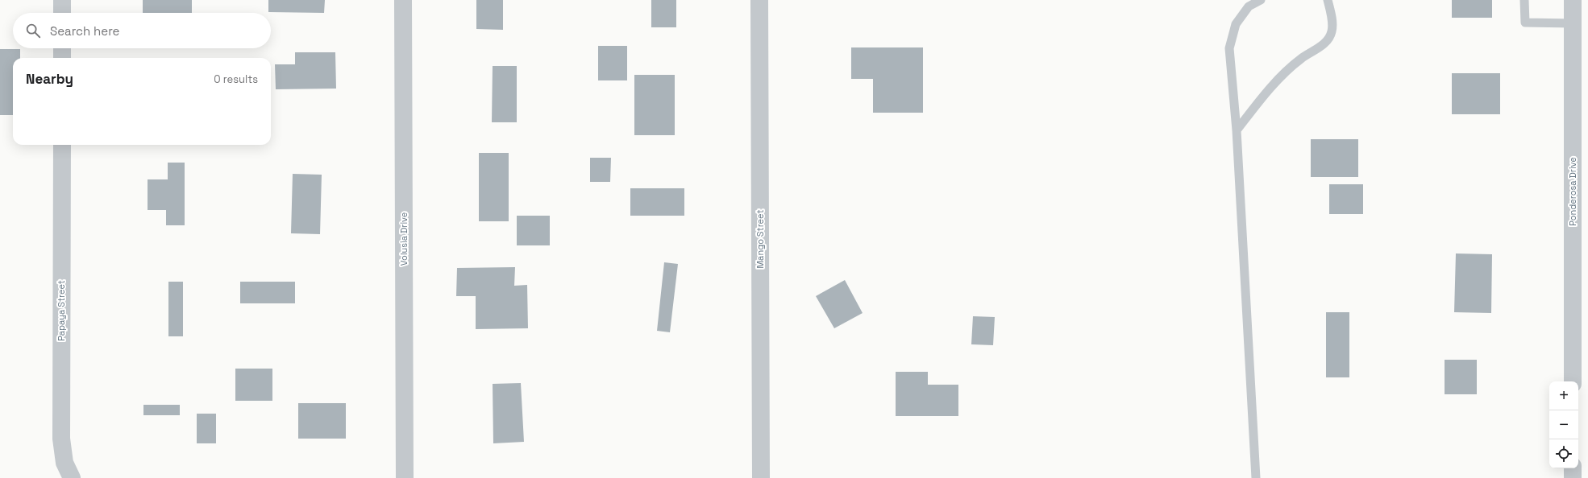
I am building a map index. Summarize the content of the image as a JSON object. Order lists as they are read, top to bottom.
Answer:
{
  "streets": {
    "street": [
      "Ponderosa Drive",
      "Volusia Drive",
      "Mango Street",
      "Papaya Street"
    ]
  },
  "page": {
    "search": "Search here",
    "heading": ["Nearby", "0 results"],
    "map_buttons": ["+", "−"]
  }
}
